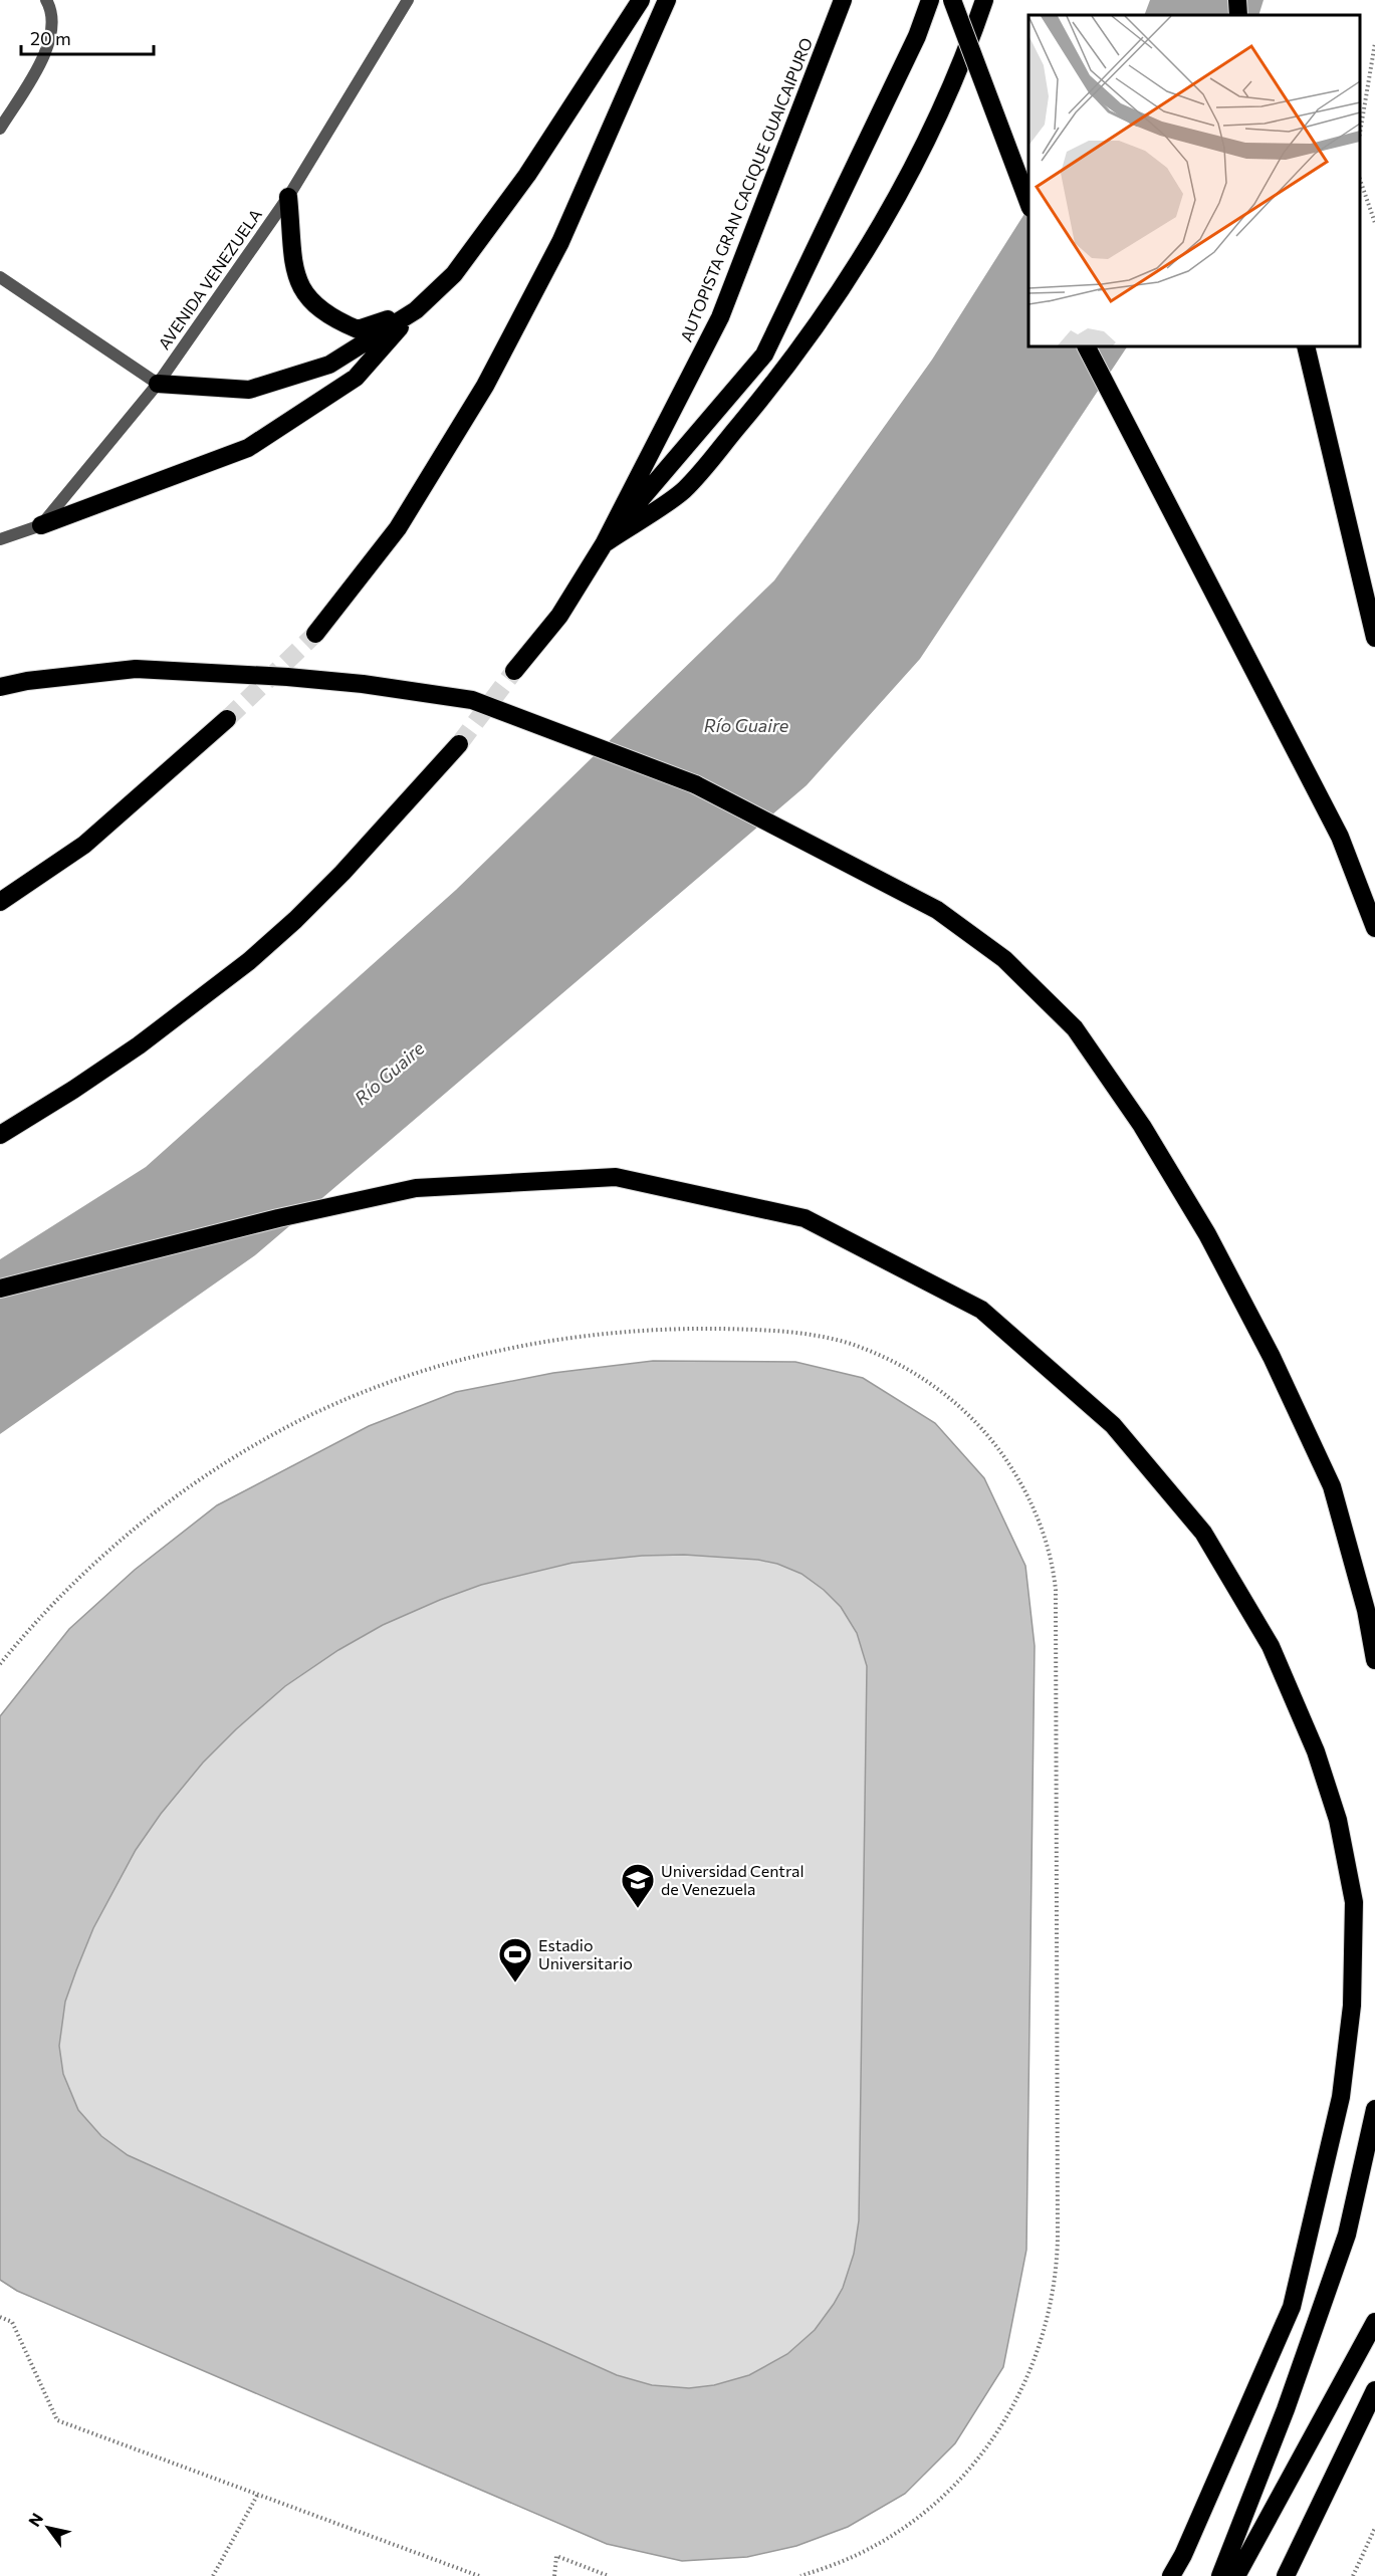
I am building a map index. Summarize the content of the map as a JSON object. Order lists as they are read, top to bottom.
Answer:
{
  "streets": {
    "highway": ["AUTOPISTA GRAN CACIQUE GUAICAIPURO"],
    "street": ["AVENIDA VENEZUELA"]
  },
  "water": ["Río Guaire"],
  "places": {
    "school or university": ["Universidad Central de Venezuela"],
    "sports": ["Estadio Universitario"]
  },
  "scale_bar": "20 m",
  "north": "top left"
}
